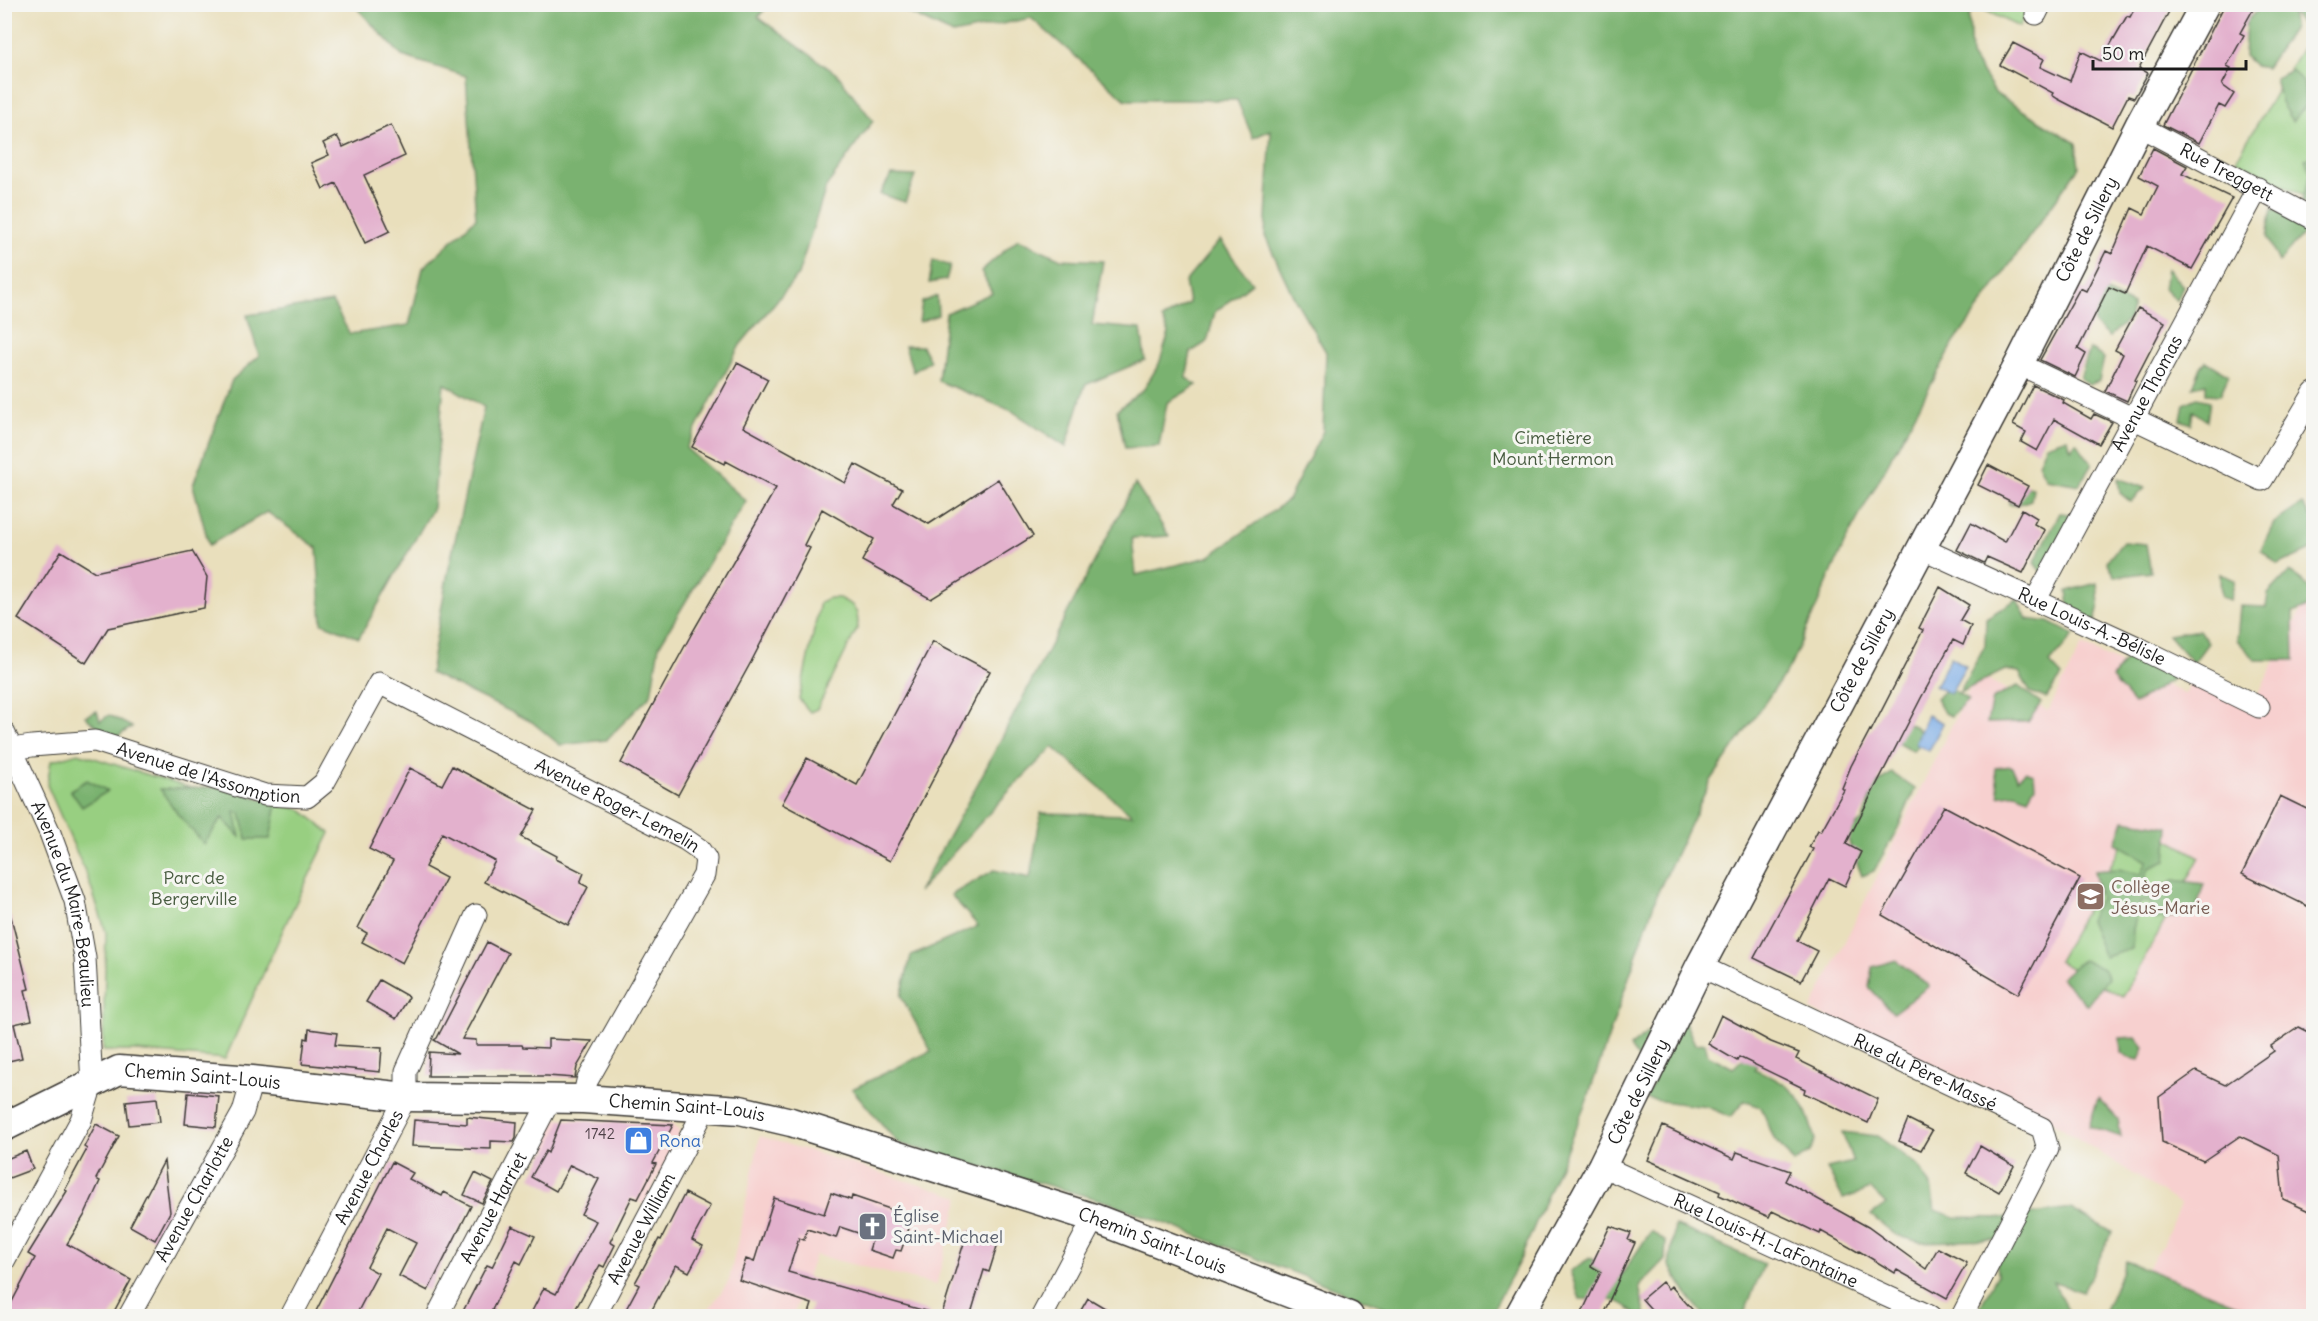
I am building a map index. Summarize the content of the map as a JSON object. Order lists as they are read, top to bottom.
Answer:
{
  "streets": {
    "street": [
      "Rue Treggett",
      "Côte de Sillery",
      "Avenue Thomas",
      "Rue Louis-A.-Bélisle",
      "Avenue de l'Assomption",
      "Avenue Roger-Lemelin",
      "Avenue du Maire-Beaulieu",
      "Rue du Père-Massé",
      "Chemin Saint-Louis",
      "Avenue Charles",
      "Avenue Charlotte",
      "Avenue Harriet",
      "Avenue William",
      "Rue Louis-H.-LaFontaine"
    ]
  },
  "crossings": [
    ["Rue Treggett", "Côte de Sillery"],
    ["Rue Treggett", "Avenue Thomas"],
    ["Côte de Sillery", "Rue Louis-A.-Bélisle"],
    ["Côte de Sillery", "Rue du Père-Massé"],
    ["Côte de Sillery", "Rue Louis-H.-LaFontaine"],
    ["Avenue Thomas", "Rue Louis-A.-Bélisle"],
    ["Avenue de l'Assomption", "Avenue Roger-Lemelin"],
    ["Avenue de l'Assomption", "Avenue du Maire-Beaulieu"],
    ["Avenue Roger-Lemelin", "Chemin Saint-Louis"],
    ["Avenue du Maire-Beaulieu", "Chemin Saint-Louis"],
    ["Chemin Saint-Louis", "Avenue Charles"],
    ["Chemin Saint-Louis", "Avenue Charlotte"],
    ["Chemin Saint-Louis", "Avenue Harriet"],
    ["Chemin Saint-Louis", "Avenue William"]
  ],
  "parks": ["Cimetière Mount Hermon", "Parc de Bergerville"],
  "places": {
    "school or university": ["Collège Jésus-Marie"],
    "shop": ["Rona"],
    "church": ["Église Saint-Michael"]
  },
  "house_numbers": ["1742"],
  "scale_bar": "50 m"
}
